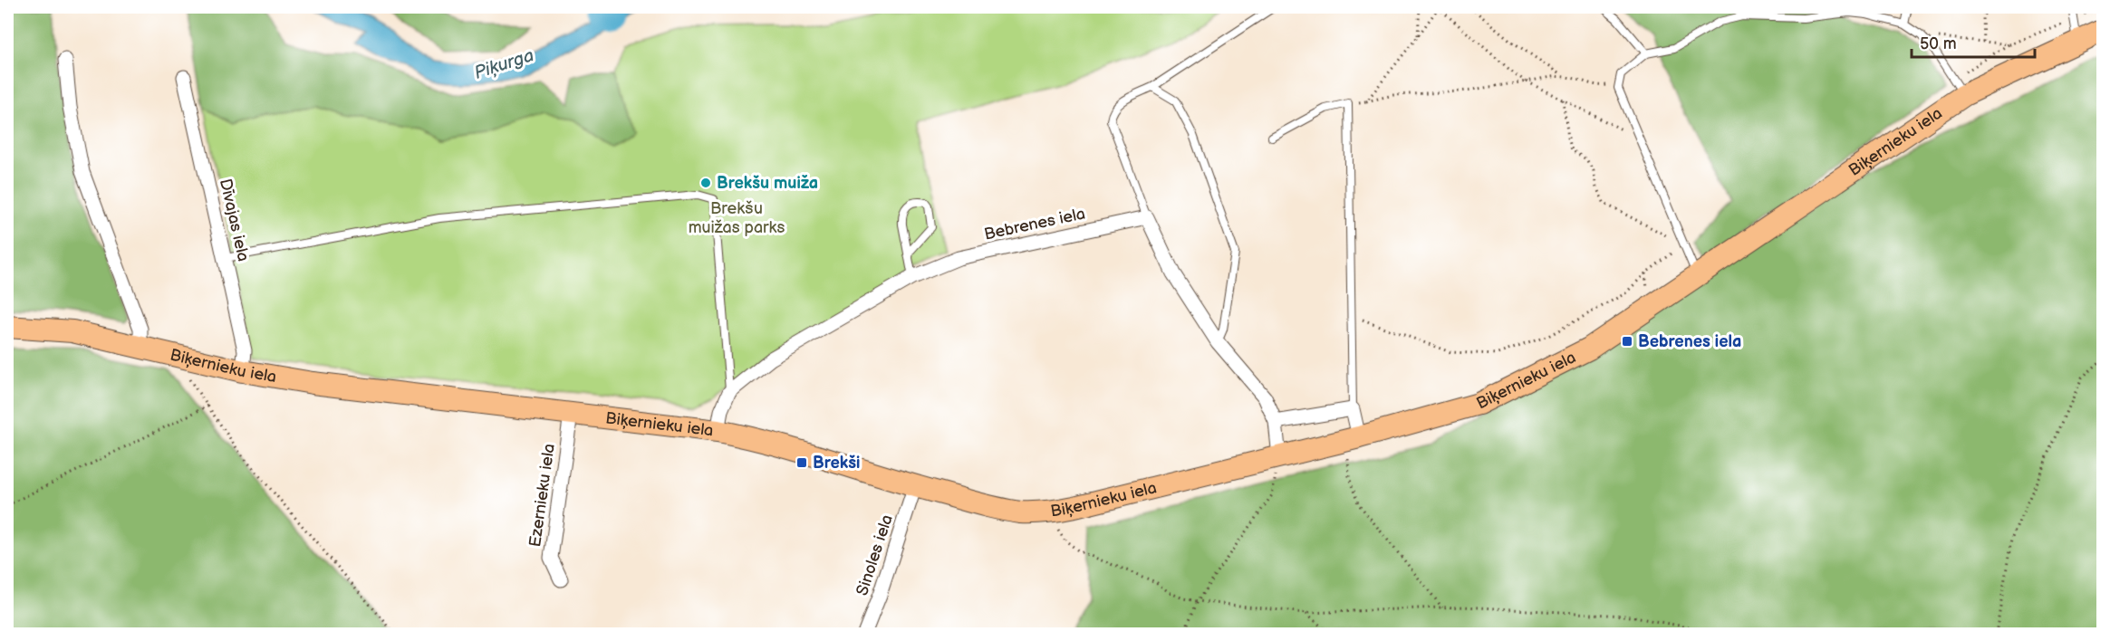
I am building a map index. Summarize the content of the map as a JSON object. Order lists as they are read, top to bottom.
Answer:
{
  "streets": {
    "main road": ["Biķernieku iela"],
    "street": [
      "Dīvajas iela",
      "Bebrenes iela",
      "Ezernieku iela",
      "Sinoles iela"
    ]
  },
  "crossings": [
    ["Biķernieku iela", "Dīvajas iela"],
    ["Biķernieku iela", "Ezernieku iela"],
    ["Biķernieku iela", "Sinoles iela"]
  ],
  "water": ["Piķurga"],
  "parks": ["Brekšu muižas parks"],
  "places": {
    "other": ["Brekšu muiža"],
    "transit": ["Bebrenes iela", "Brekši"]
  },
  "scale_bar": "50 m"
}
